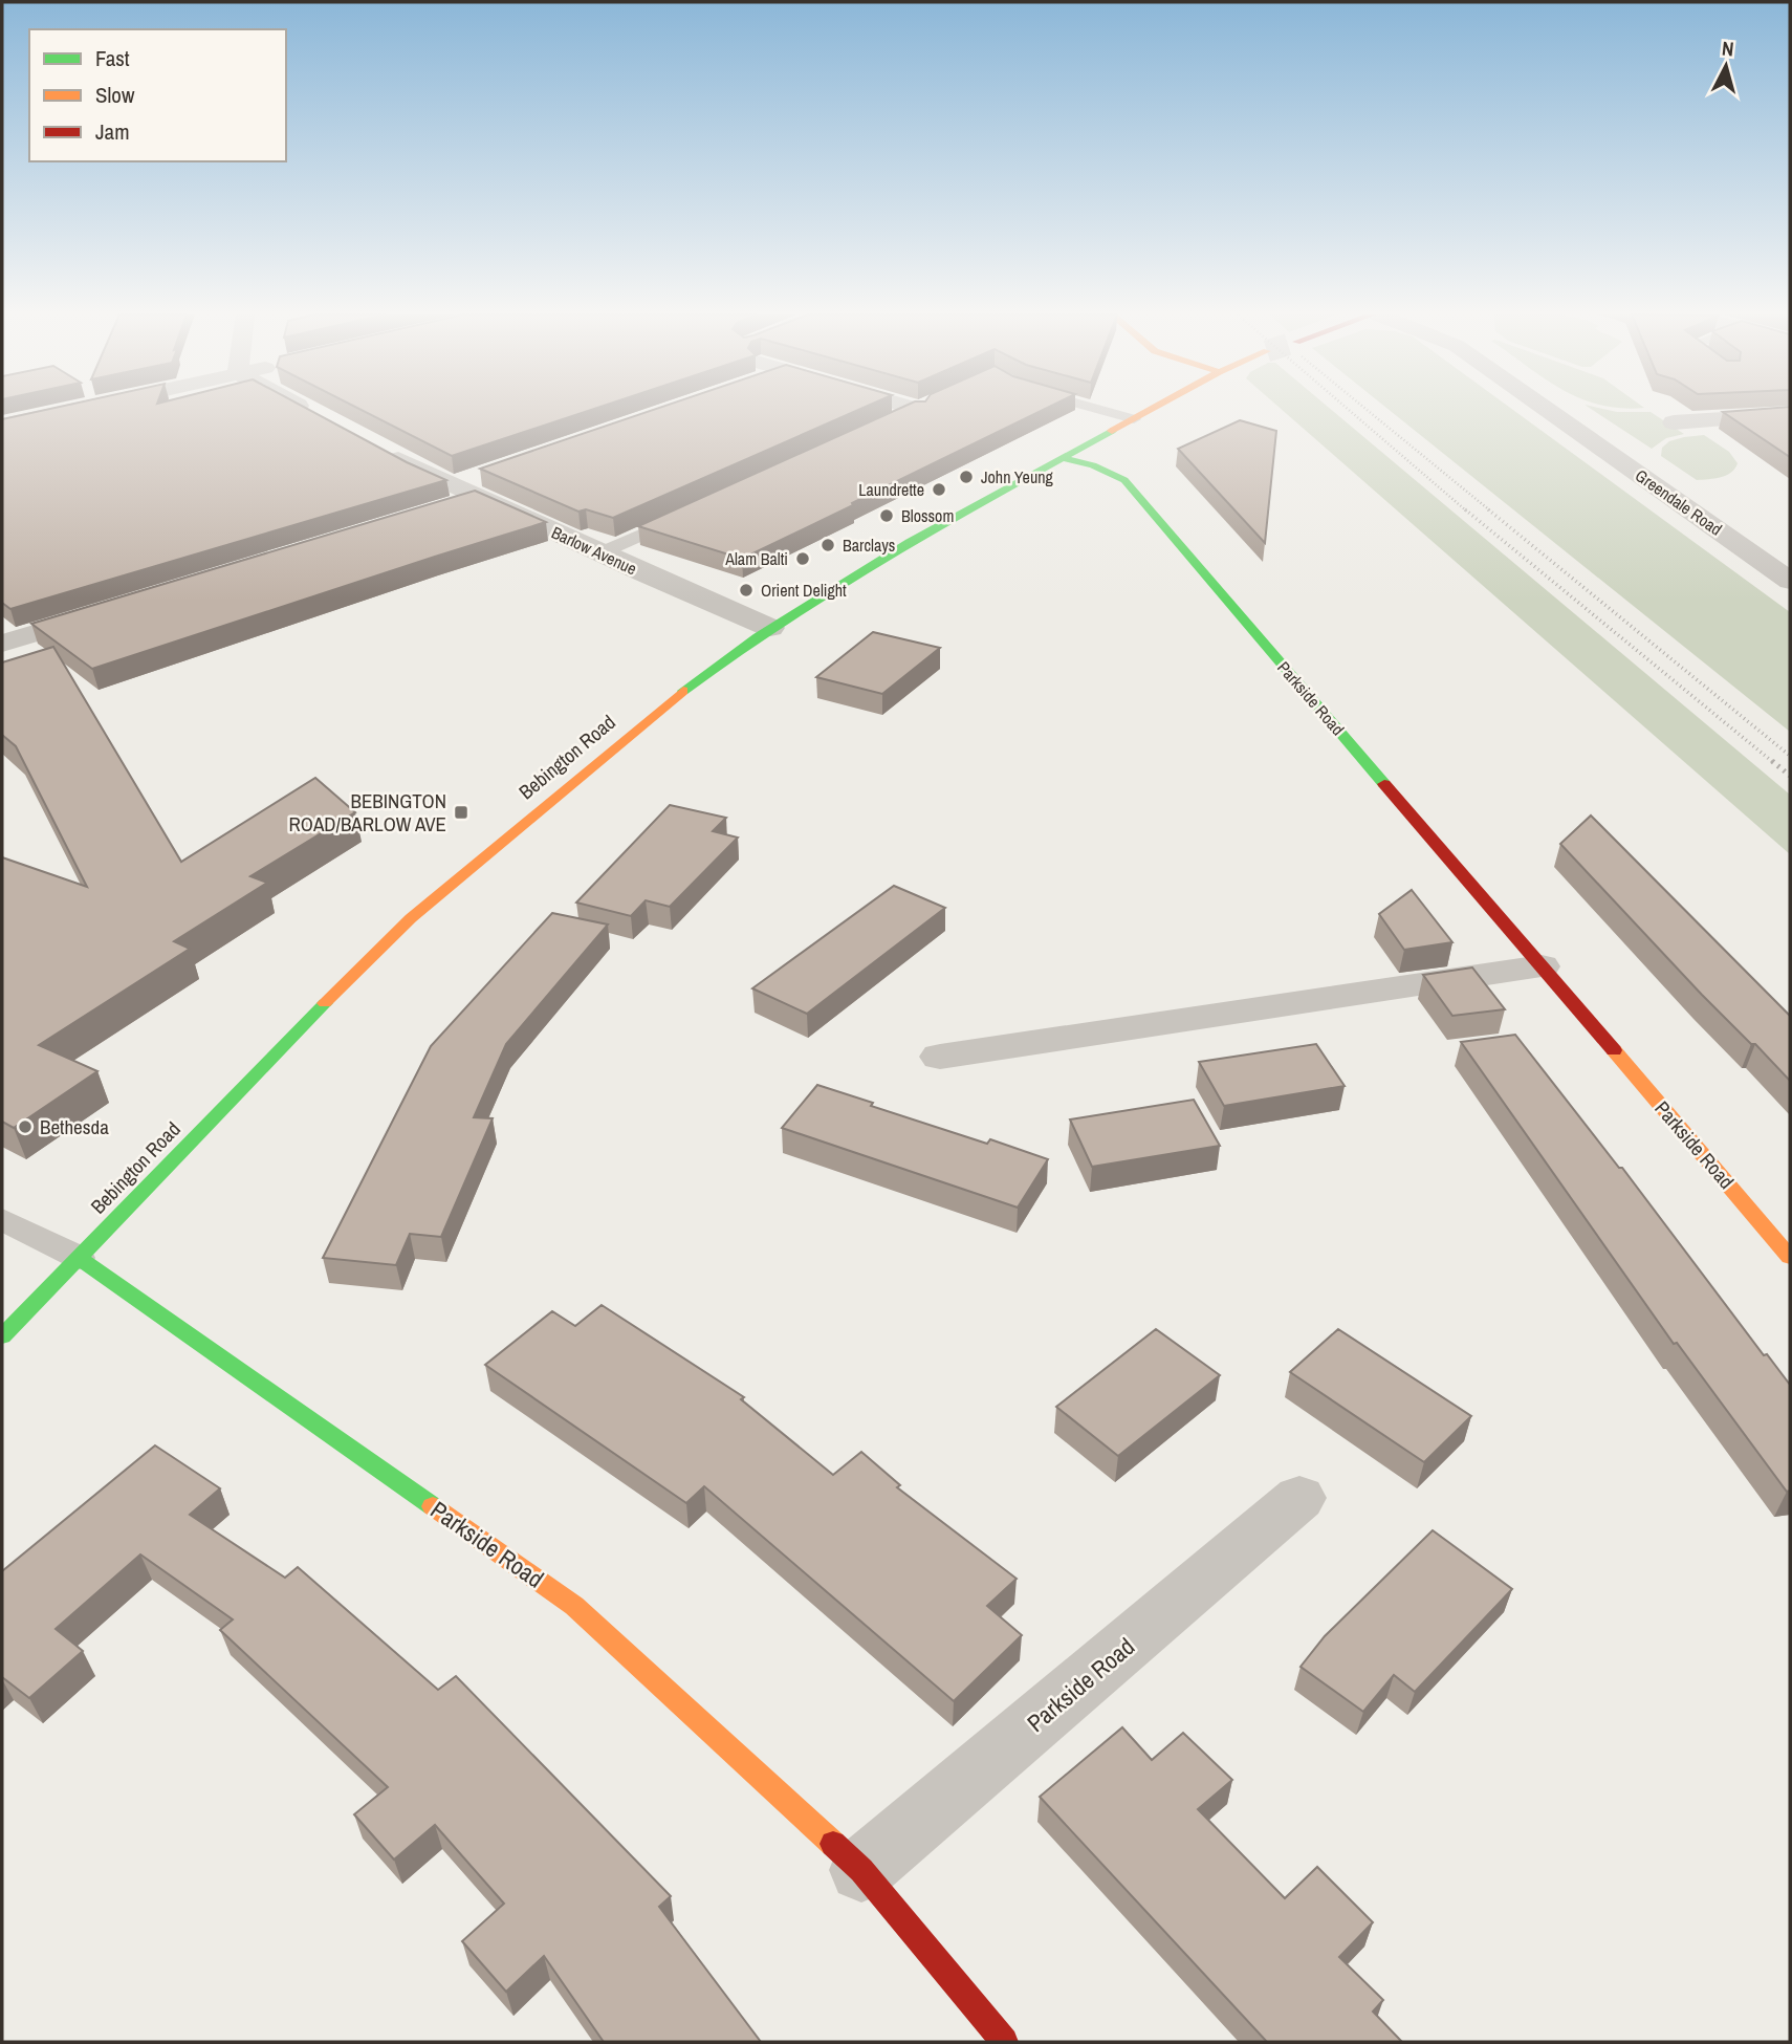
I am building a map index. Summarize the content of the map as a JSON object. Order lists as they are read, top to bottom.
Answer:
{
  "streets": {
    "main road": ["Parkside Road", "Bebington Road"],
    "street": ["Greendale Road", "Barlow Avenue"]
  },
  "crossings": [
    ["Barlow Avenue", "Bebington Road"],
    ["Parkside Road", "Bebington Road"]
  ],
  "places": {
    "other": [
      "John Yeung",
      "Laundrette",
      "Blossom",
      "Barclays",
      "Alam Balti",
      "Orient Delight",
      "Bethesda"
    ],
    "transit": ["BEBINGTON ROAD/BARLOW AVE"]
  },
  "legend": ["Fast", "Slow", "Jam"],
  "north": "top"
}
